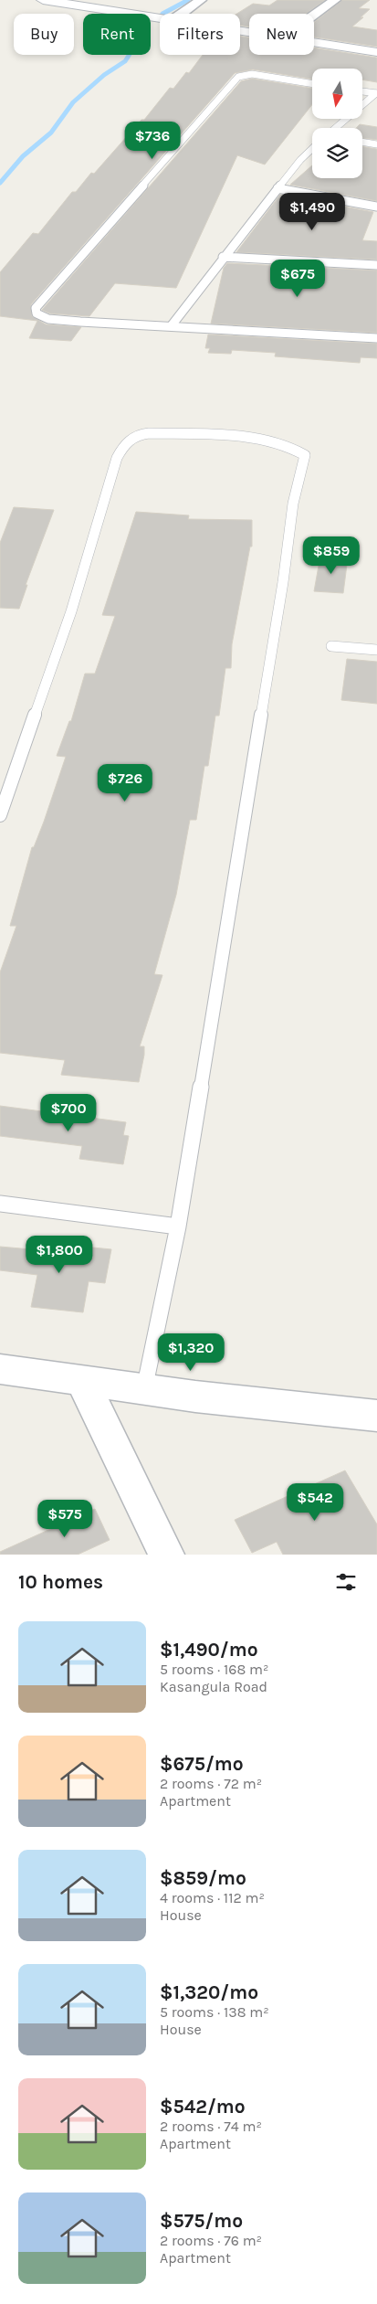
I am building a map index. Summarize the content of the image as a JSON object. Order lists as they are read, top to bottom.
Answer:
{
  "north": "bottom",
  "page": {
    "chip": [
      "Buy",
      "Rent",
      "Filters",
      "New"
    ],
    "price": [
      "$736",
      "$1,490",
      "$675",
      "$859",
      "$726",
      "$700",
      "$1,800",
      "$1,320",
      "$542",
      "$575"
    ],
    "heading": "10 homes",
    "list": [
      {
        "name": "$1,490/mo",
        "note": "5 rooms · 168 m² · Kasangula Road"
      },
      {
        "name": "$675/mo",
        "note": "2 rooms · 72 m² · Apartment"
      },
      {
        "name": "$859/mo",
        "note": "4 rooms · 112 m² · House"
      },
      {
        "name": "$1,320/mo",
        "note": "5 rooms · 138 m² · House"
      },
      {
        "name": "$542/mo",
        "note": "2 rooms · 74 m² · Apartment"
      },
      {
        "name": "$575/mo",
        "note": "2 rooms · 76 m² · Apartment"
      }
    ]
  }
}
